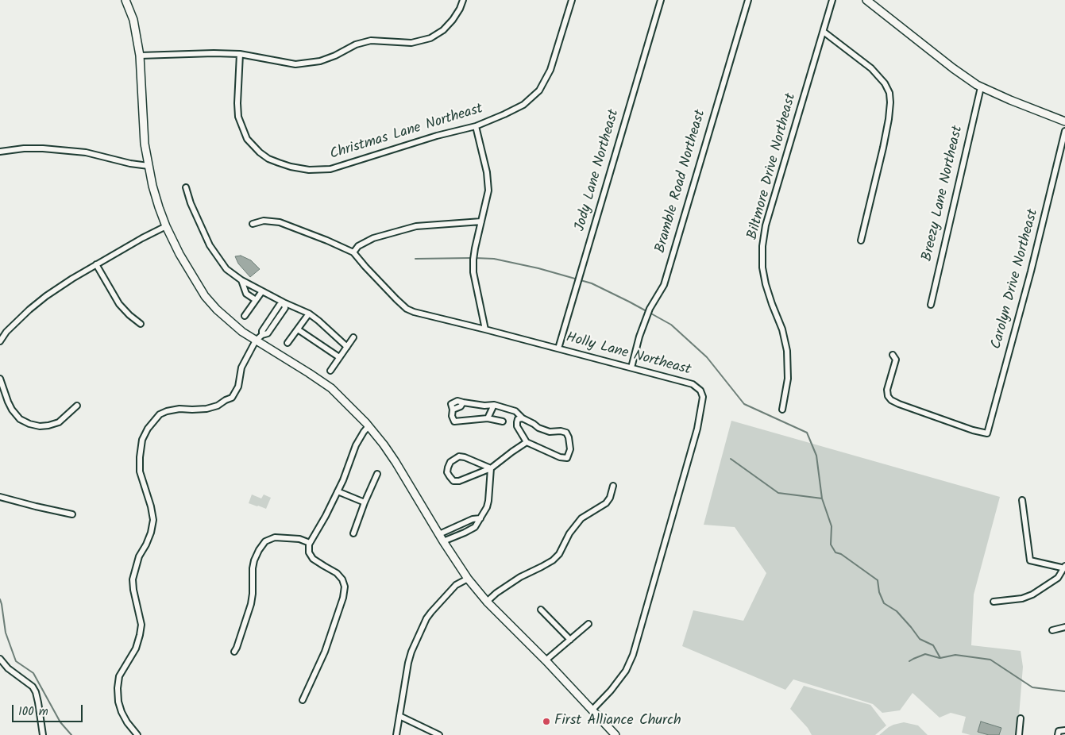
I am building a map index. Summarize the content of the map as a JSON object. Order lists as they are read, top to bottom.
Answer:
{
  "streets": {
    "street": [
      "Christmas Lane Northeast",
      "Biltmore Drive Northeast",
      "Jody Lane Northeast",
      "Bramble Road Northeast",
      "Breezy Lane Northeast",
      "Carolyn Drive Northeast",
      "Holly Lane Northeast"
    ]
  },
  "crossings": [
    ["Jody Lane Northeast", "Holly Lane Northeast"],
    ["Bramble Road Northeast", "Holly Lane Northeast"]
  ],
  "places": ["First Alliance Church"],
  "scale_bar": "100 m"
}
